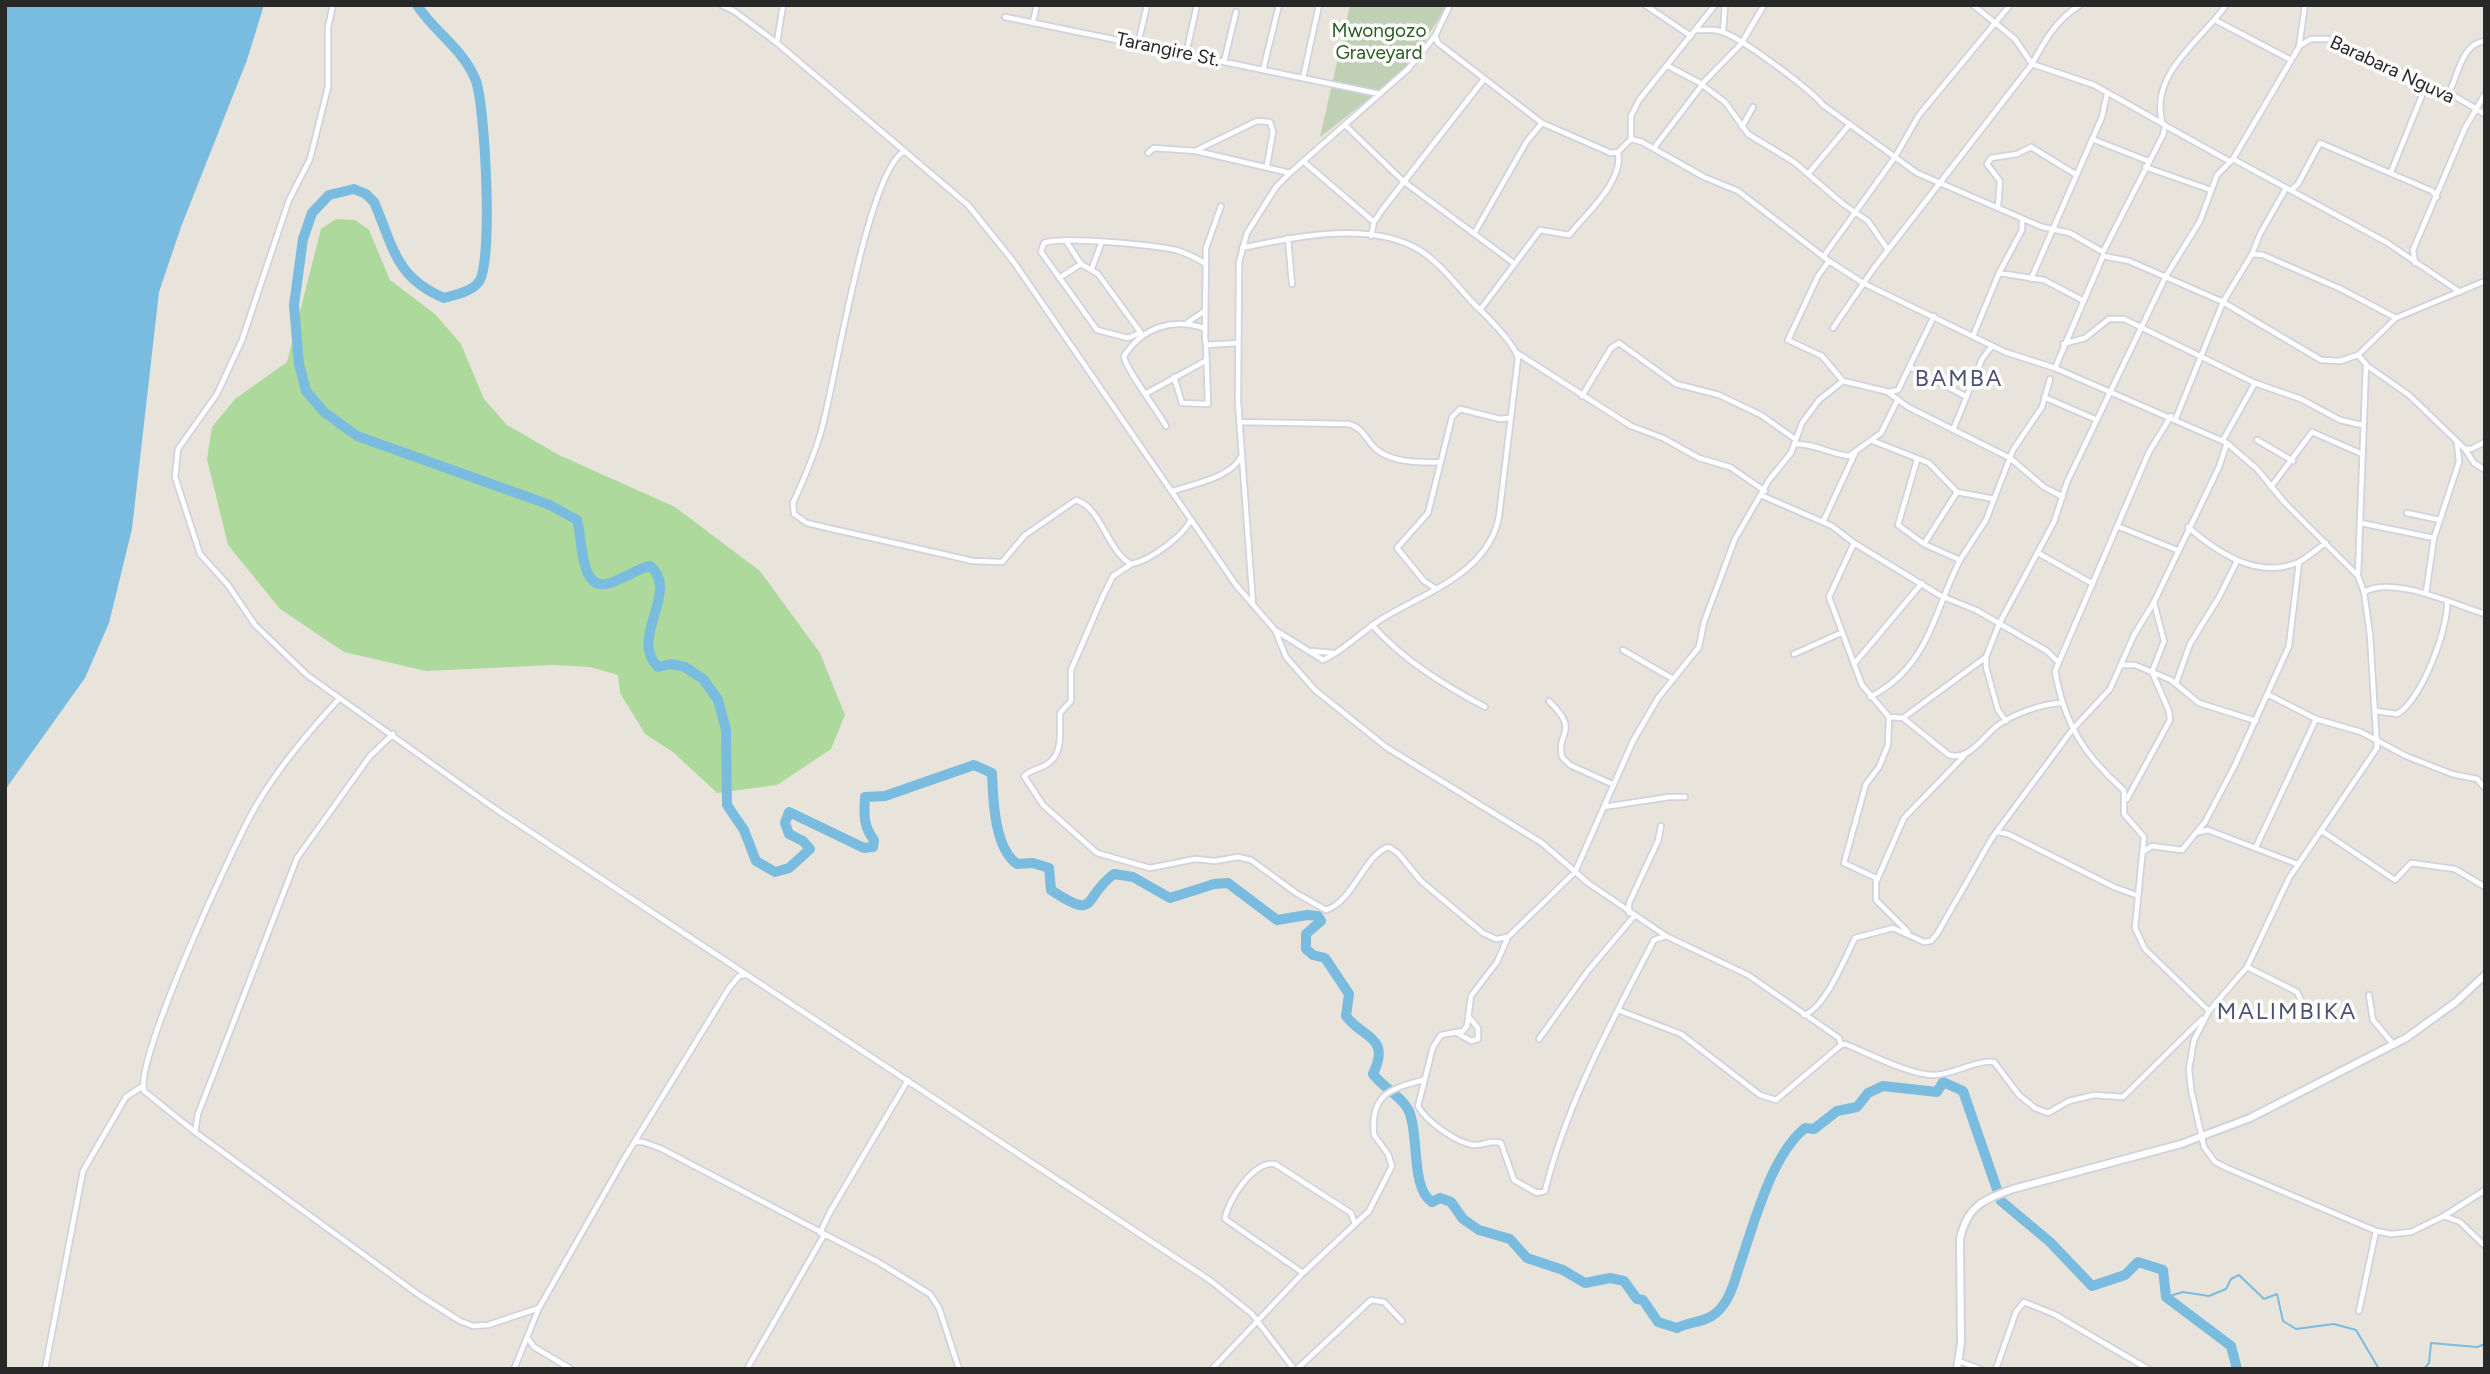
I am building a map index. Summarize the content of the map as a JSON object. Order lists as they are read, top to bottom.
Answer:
{
  "streets": {
    "street": ["Tarangire St.", "Barabara Nguva"]
  },
  "districts": ["BAMBA", "MALIMBIKA"],
  "parks": ["Mwongozo Graveyard"]
}
